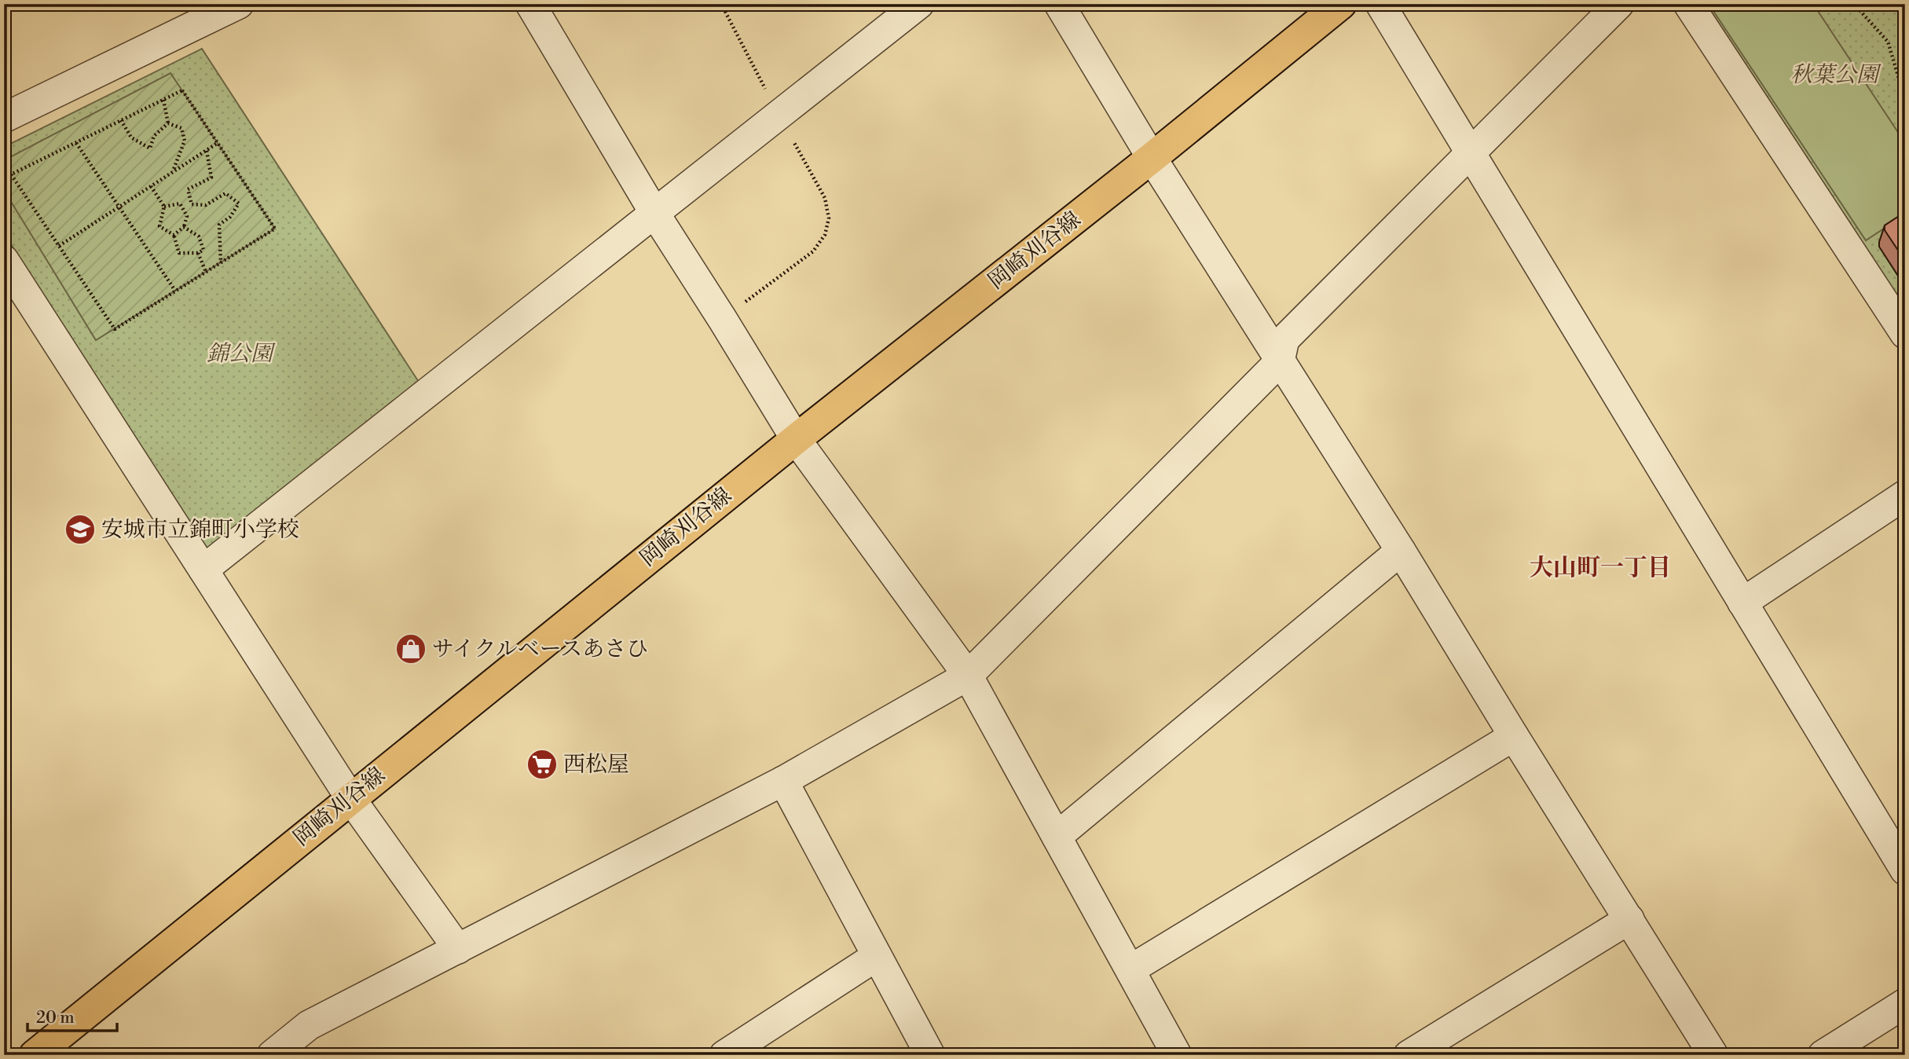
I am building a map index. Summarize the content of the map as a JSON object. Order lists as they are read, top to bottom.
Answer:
{
  "streets": {
    "main road": ["岡崎刈谷線"]
  },
  "districts": ["大山町一丁目"],
  "parks": ["秋葉公園", "錦公園"],
  "places": {
    "school or university": ["安城市立錦町小学校"],
    "shop": ["サイクルベースあさひ"],
    "supermarket": ["西松屋"]
  },
  "scale_bar": "20 m"
}
